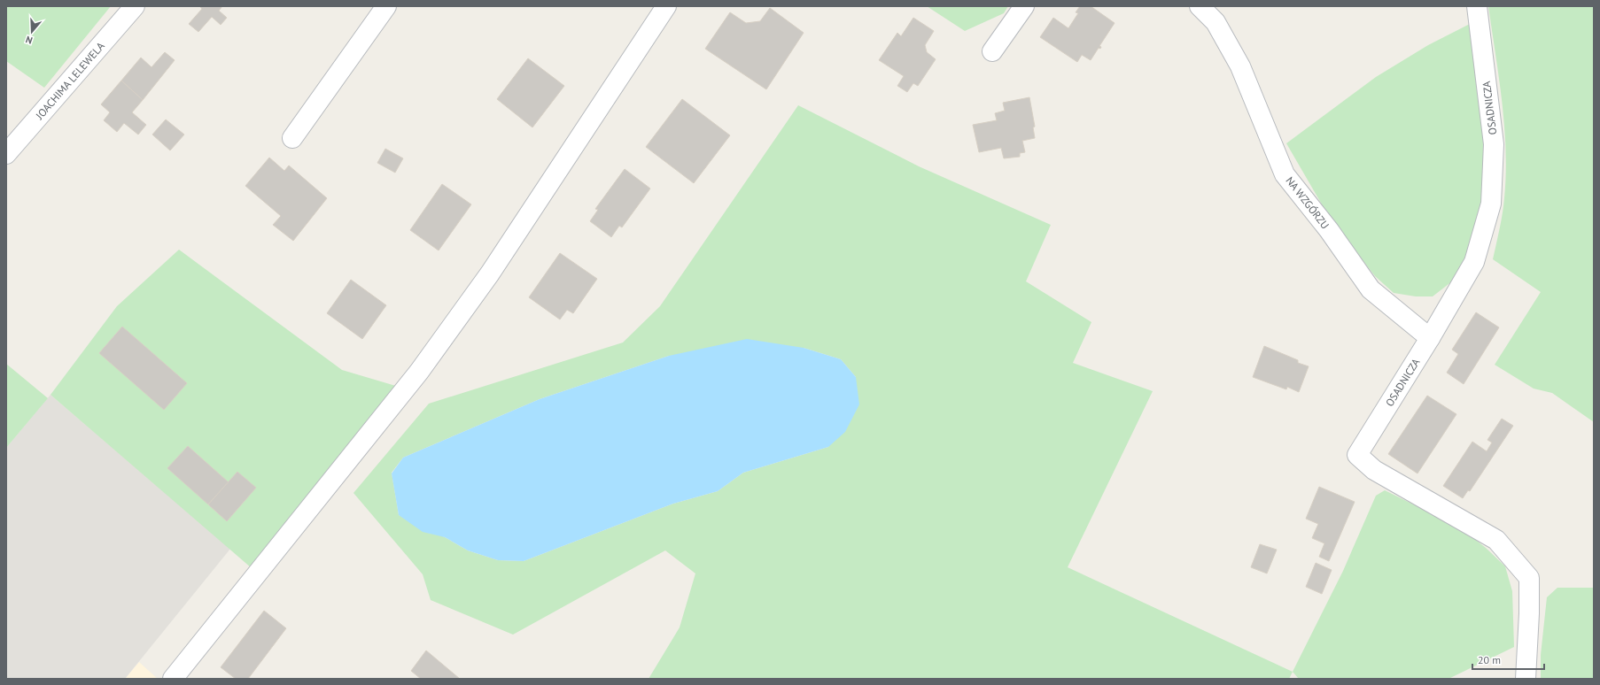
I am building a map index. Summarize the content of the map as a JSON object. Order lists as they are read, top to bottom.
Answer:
{
  "streets": {
    "street": ["JOACHIMA LELEWELA", "OSADNICZA", "NA WZGÓRZU"]
  },
  "crossings": [
    ["OSADNICZA", "NA WZGÓRZU"]
  ],
  "scale_bar": "20 m",
  "north": "bottom"
}
